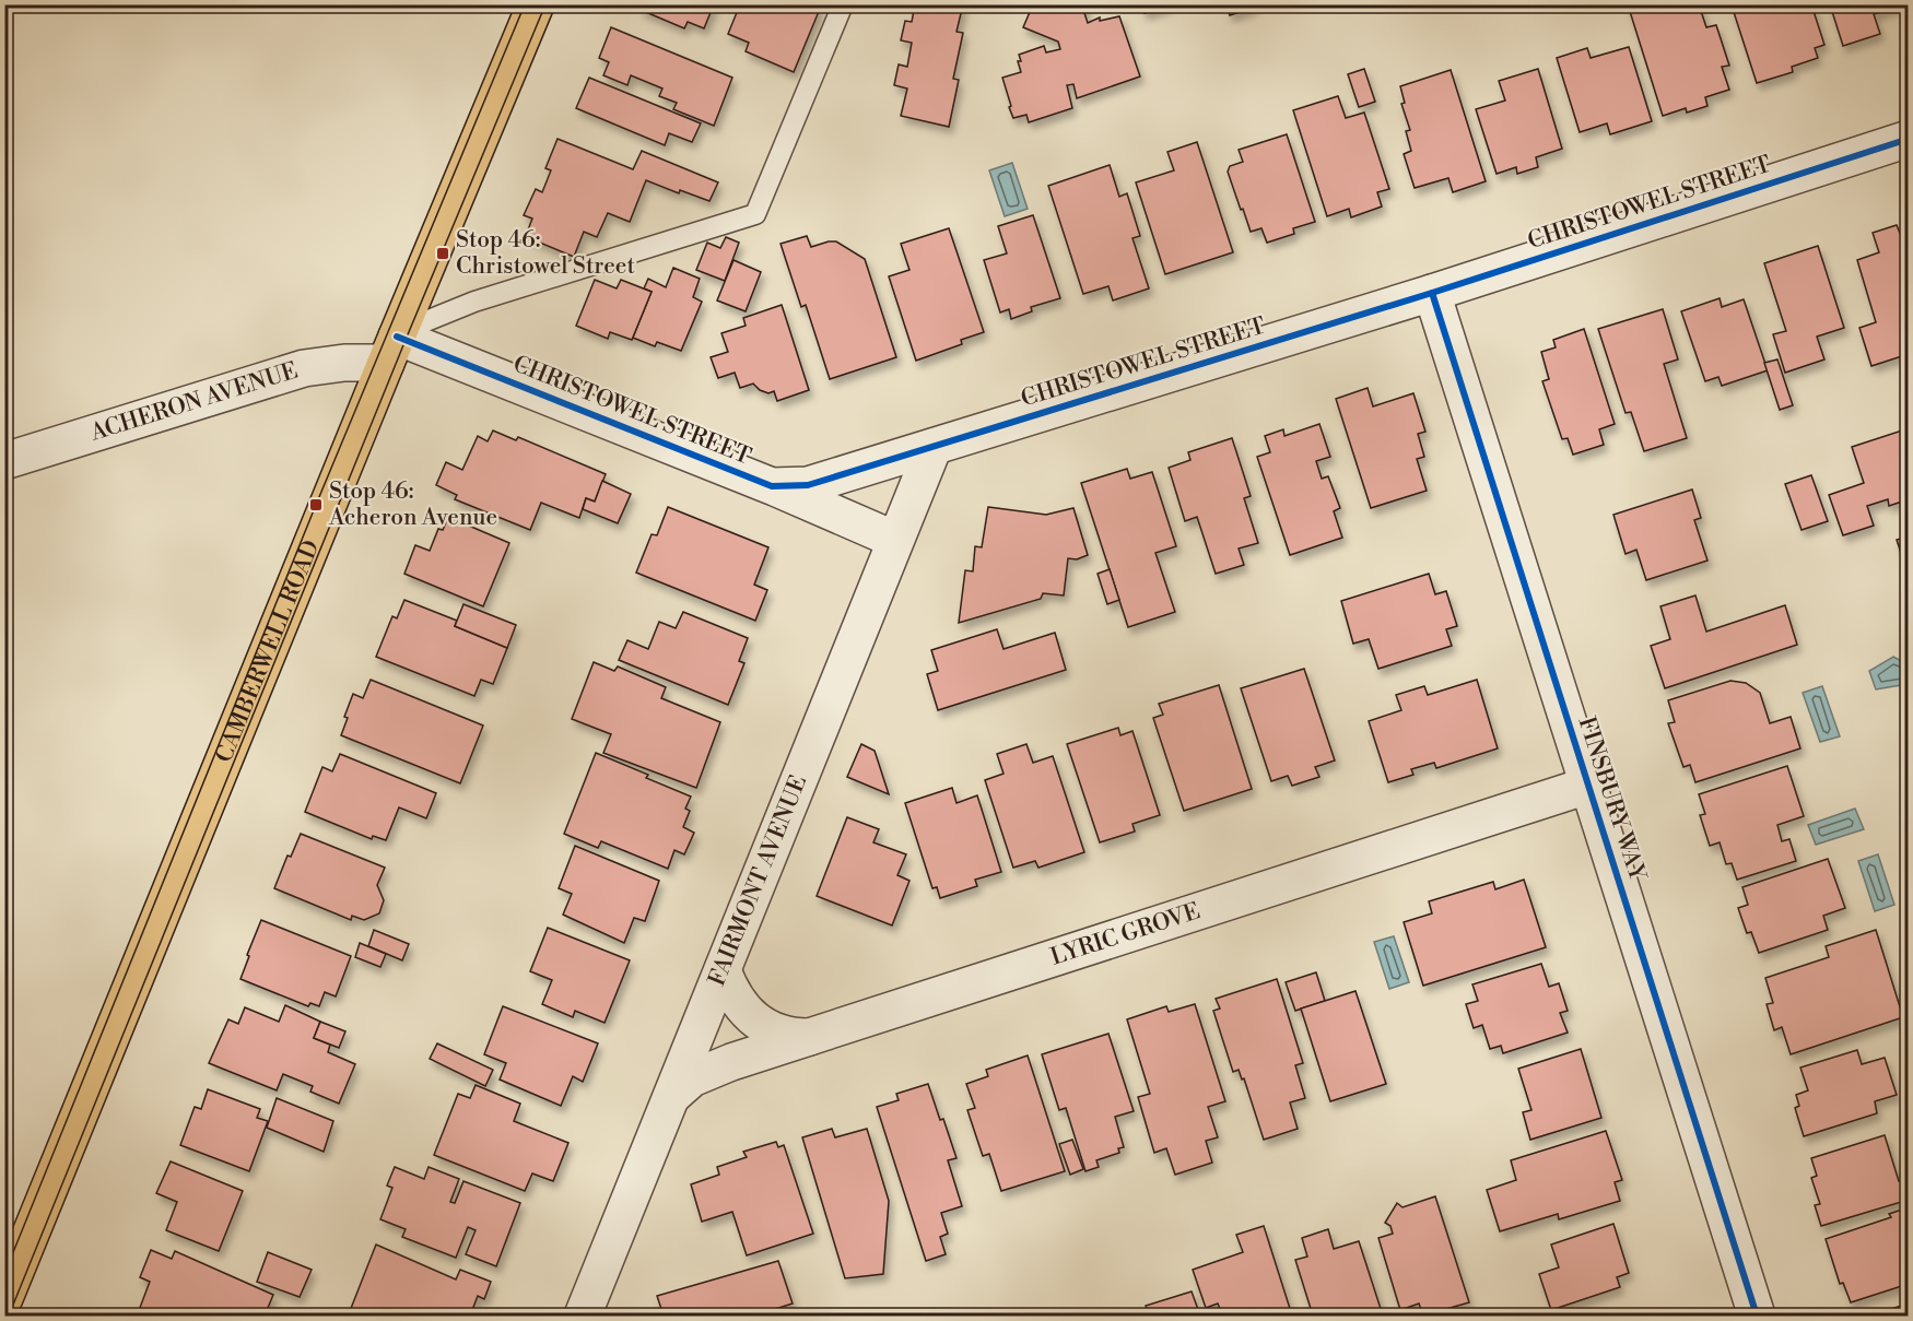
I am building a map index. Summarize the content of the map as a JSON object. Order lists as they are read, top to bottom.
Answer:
{
  "streets": {
    "main road": ["CAMBERWELL ROAD"],
    "street": [
      "CHRISTOWEL STREET",
      "ACHERON AVENUE",
      "FINSBURY WAY",
      "FAIRMONT AVENUE",
      "LYRIC GROVE"
    ]
  },
  "crossings": [
    ["CHRISTOWEL STREET", "ACHERON AVENUE"],
    ["CHRISTOWEL STREET", "CAMBERWELL ROAD"],
    ["CHRISTOWEL STREET", "FINSBURY WAY"],
    ["CHRISTOWEL STREET", "FAIRMONT AVENUE"],
    ["ACHERON AVENUE", "CAMBERWELL ROAD"],
    ["FINSBURY WAY", "LYRIC GROVE"],
    ["FAIRMONT AVENUE", "LYRIC GROVE"]
  ],
  "places": {
    "transit": ["Stop 46: Christowel Street", "Stop 46: Acheron Avenue"]
  }
}
